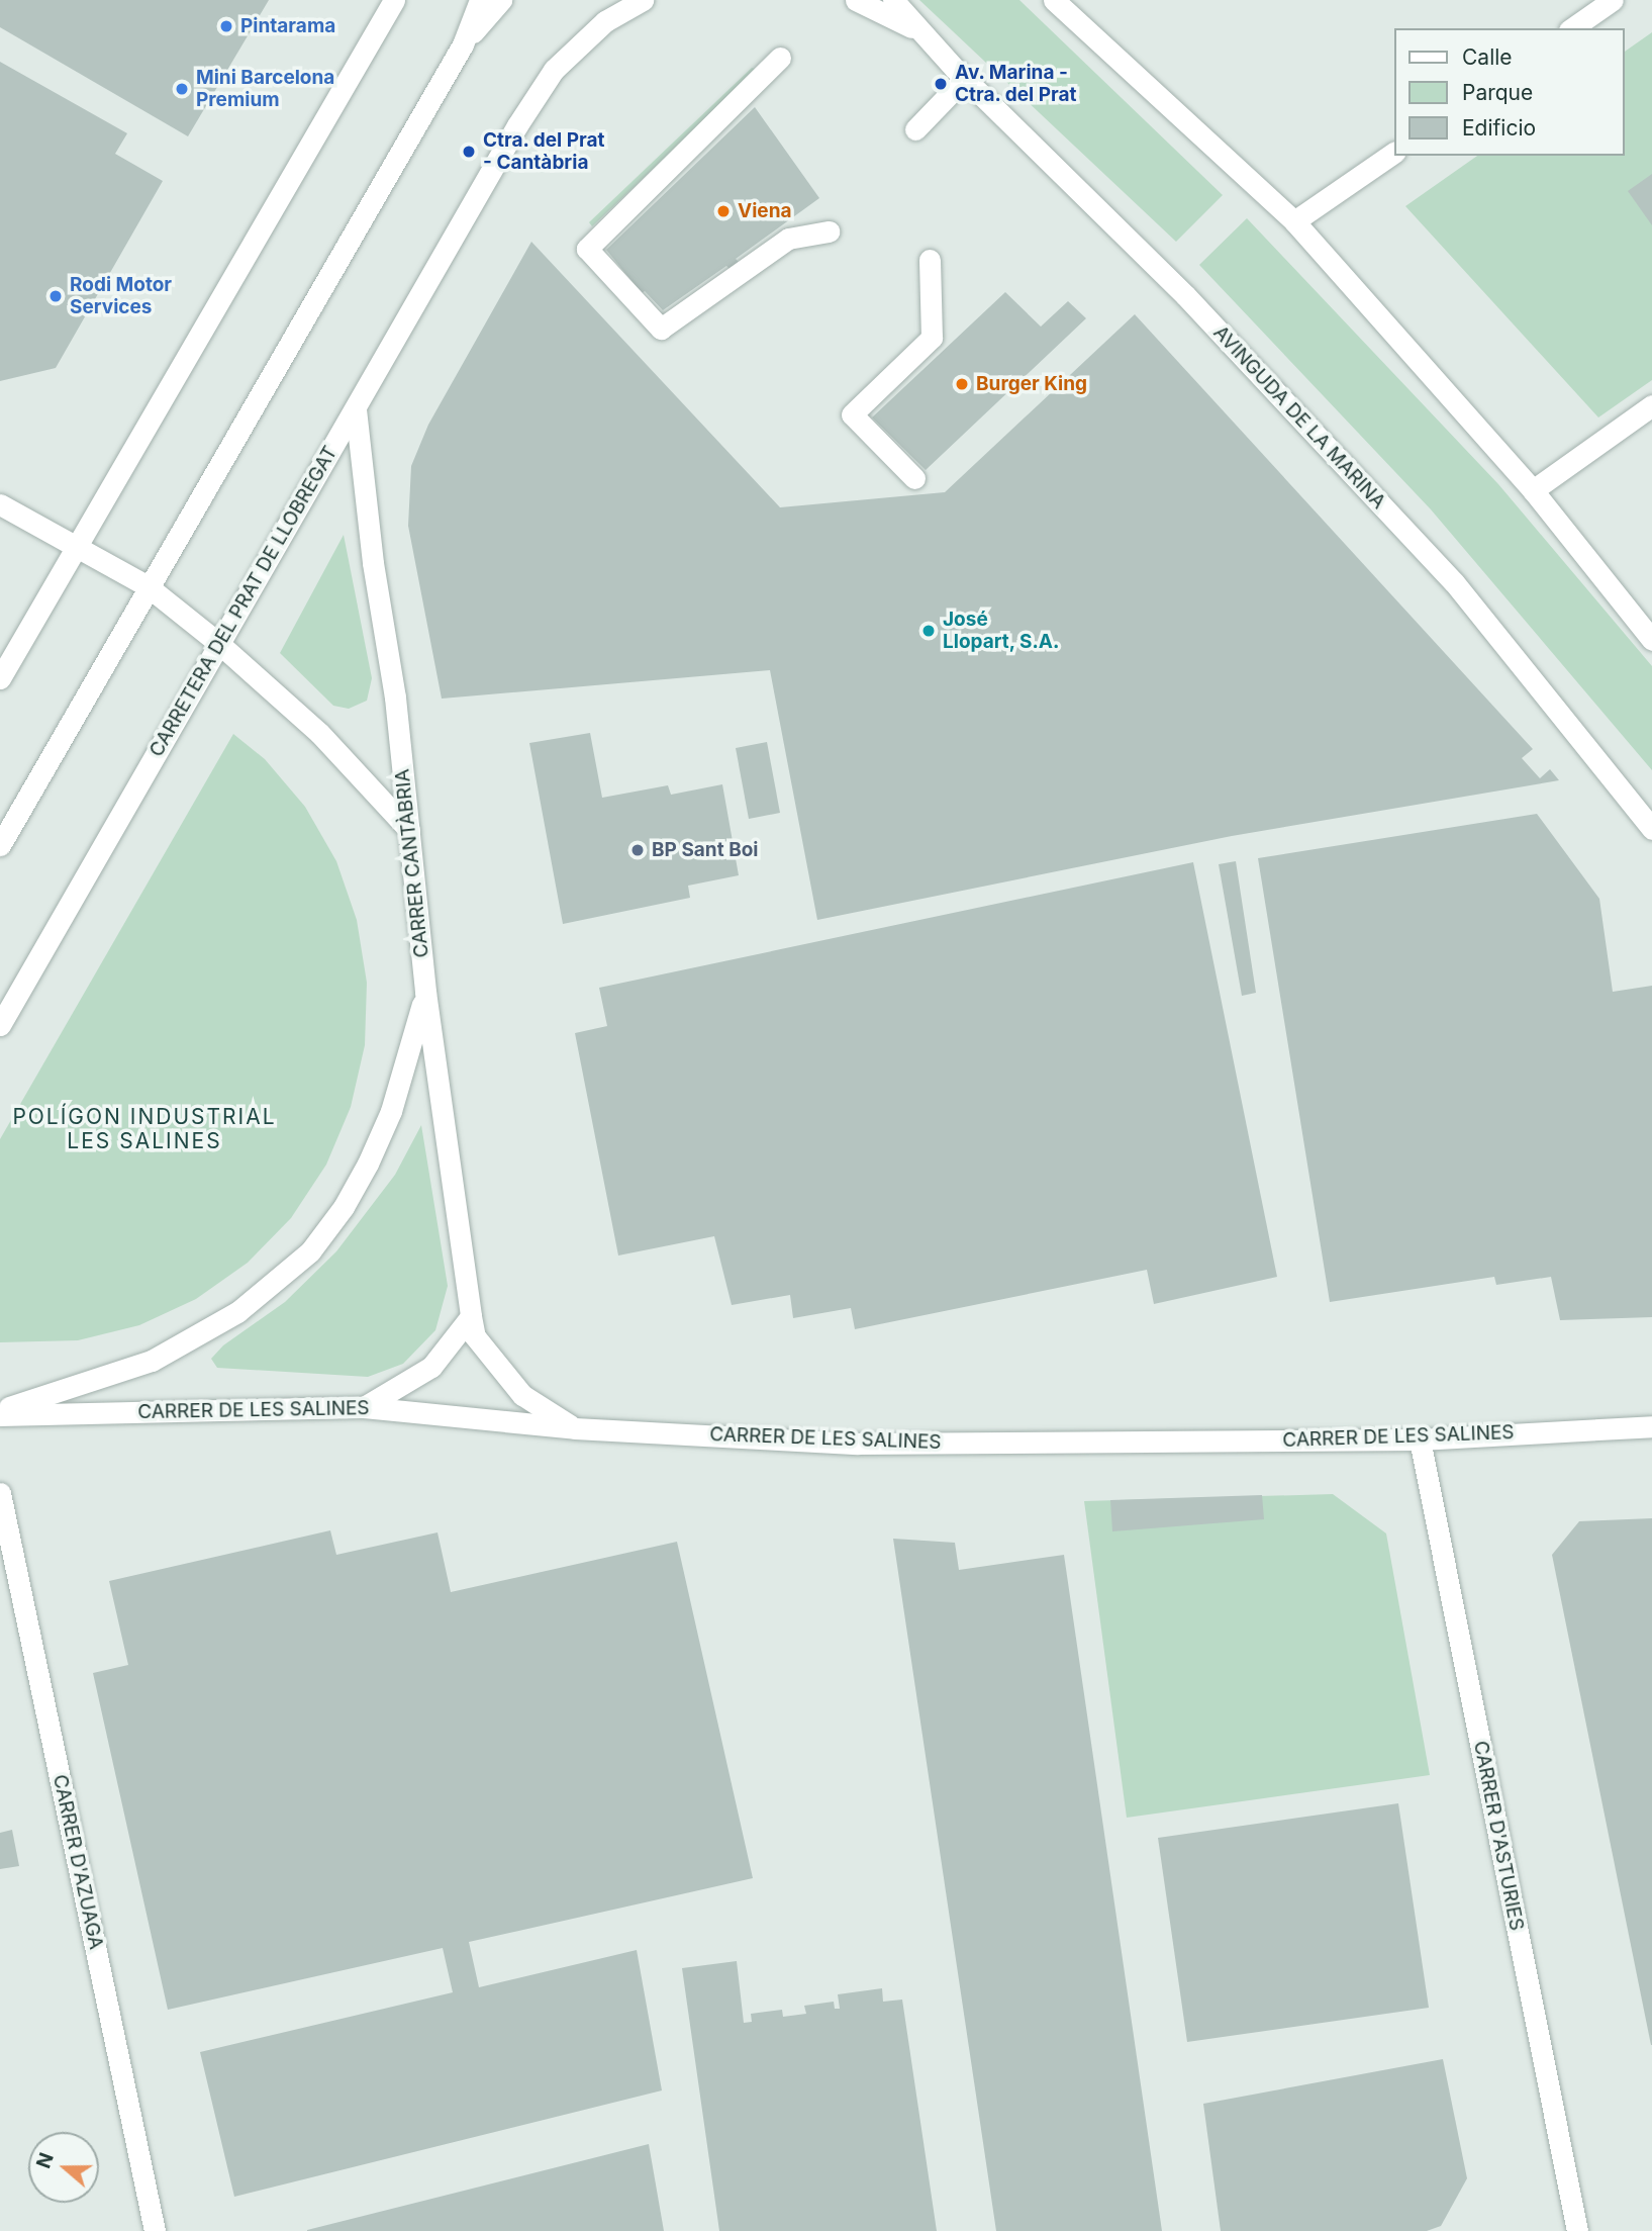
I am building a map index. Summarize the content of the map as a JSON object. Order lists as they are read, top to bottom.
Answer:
{
  "streets": {
    "street": [
      "AVINGUDA DE LA MARINA",
      "CARRETERA DEL PRAT DE LLOBREGAT",
      "CARRER CANTÀBRIA",
      "CARRER DE LES SALINES",
      "CARRER D'ASTURIES",
      "CARRER D'AZUAGA"
    ]
  },
  "crossings": [
    ["CARRETERA DEL PRAT DE LLOBREGAT", "CARRER CANTÀBRIA"],
    ["CARRER CANTÀBRIA", "CARRER DE LES SALINES"],
    ["CARRER DE LES SALINES", "CARRER D'ASTURIES"]
  ],
  "districts": ["POLÍGON INDUSTRIAL LES SALINES"],
  "places": [
    "Pintarama",
    "Av. Marina - Ctra. del Prat",
    "Mini Barcelona Premium",
    "Ctra. del Prat - Cantàbria",
    "Viena",
    "Rodi Motor Services",
    "Burger King",
    "José Llopart, S.A.",
    "BP Sant Boi"
  ],
  "legend": ["Calle", "Parque", "Edificio"],
  "north": "left"
}
